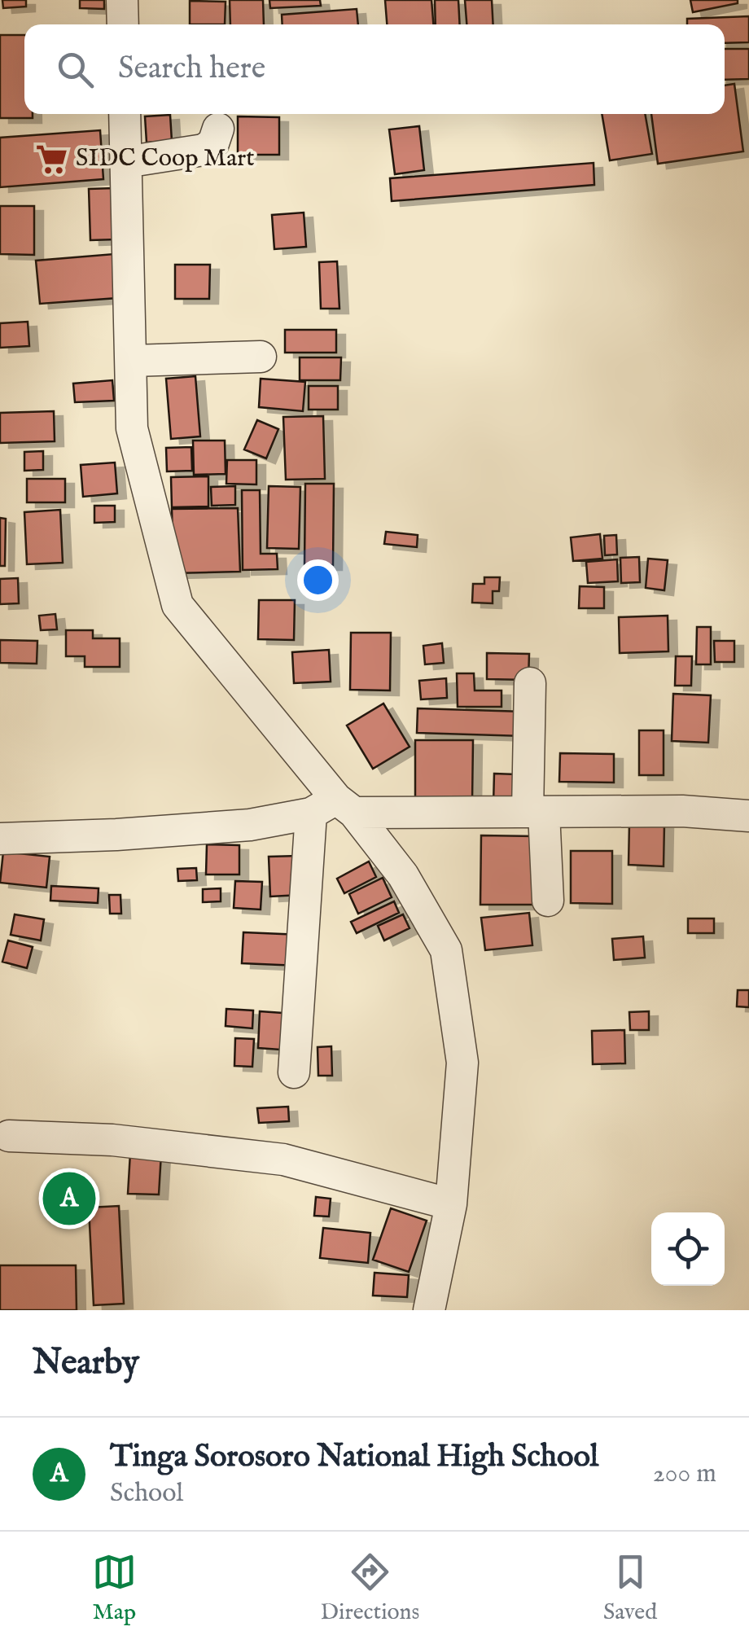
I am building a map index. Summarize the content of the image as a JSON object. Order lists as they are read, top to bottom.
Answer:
{
  "places": {
    "supermarket": ["SIDC Coop Mart"]
  },
  "page": {
    "search": "Search here",
    "pins": "A",
    "heading": "Nearby",
    "list": [
      {
        "mark": "A",
        "name": "Tinga Sorosoro National High School",
        "note": "School",
        "value": "200 m"
      }
    ],
    "nav": ["Map", "Directions", "Saved"]
  }
}
